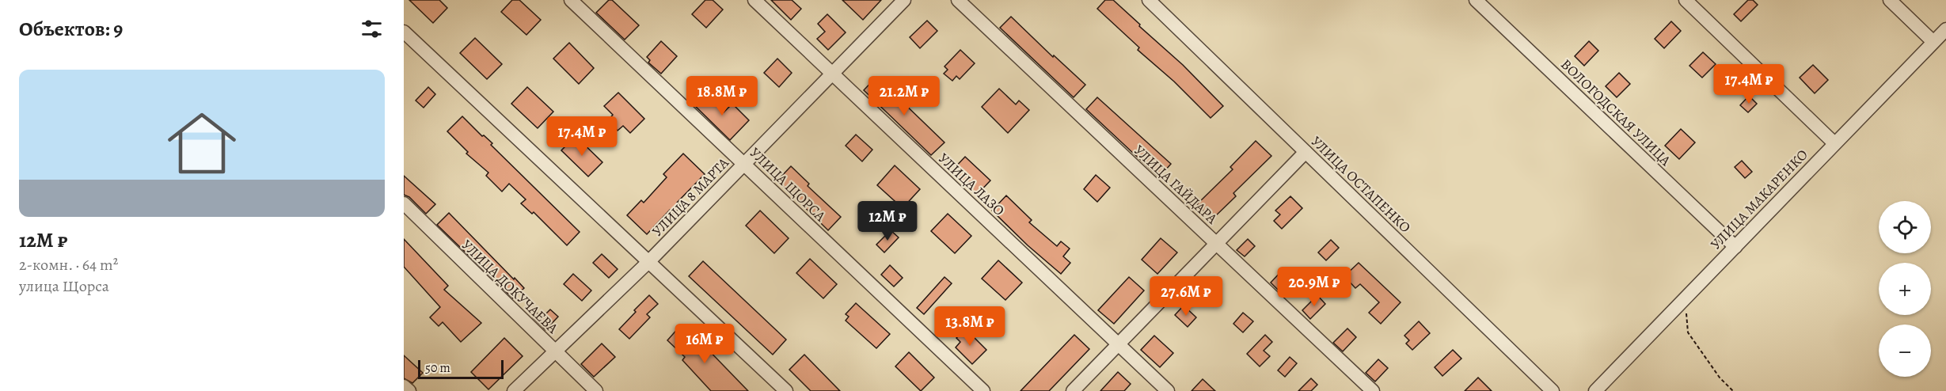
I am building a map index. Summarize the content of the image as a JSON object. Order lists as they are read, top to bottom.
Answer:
{
  "streets": {
    "street": [
      "ВОЛОГОДСКАЯ УЛИЦА",
      "УЛИЦА ЩОРСА",
      "УЛИЦА ЛАЗО",
      "УЛИЦА ГАЙДАРА",
      "УЛИЦА ОСТАПЕНКО",
      "УЛИЦА 8 МАРТА",
      "УЛИЦА МАКАРЕНКО",
      "УЛИЦА ДОКУЧАЕВА"
    ]
  },
  "crossings": [
    ["ВОЛОГОДСКАЯ УЛИЦА", "УЛИЦА МАКАРЕНКО"],
    ["УЛИЦА ЩОРСА", "УЛИЦА 8 МАРТА"],
    ["УЛИЦА ЛАЗО", "УЛИЦА 8 МАРТА"],
    ["УЛИЦА 8 МАРТА", "УЛИЦА ДОКУЧАЕВА"]
  ],
  "scale_bar": "50 m",
  "page": {
    "heading": "Объектов: 9",
    "list": [
      {
        "name": "12M ₽",
        "note": "2-комн. · 64 m² · улица Щорса"
      }
    ],
    "price": [
      "17.4M ₽",
      "18.8M ₽",
      "21.2M ₽",
      "17.4M ₽",
      "12M ₽",
      "20.9M ₽",
      "27.6M ₽",
      "13.8M ₽",
      "16M ₽"
    ],
    "map_buttons": ["+", "−"],
    "scale": "50 m"
  }
}
